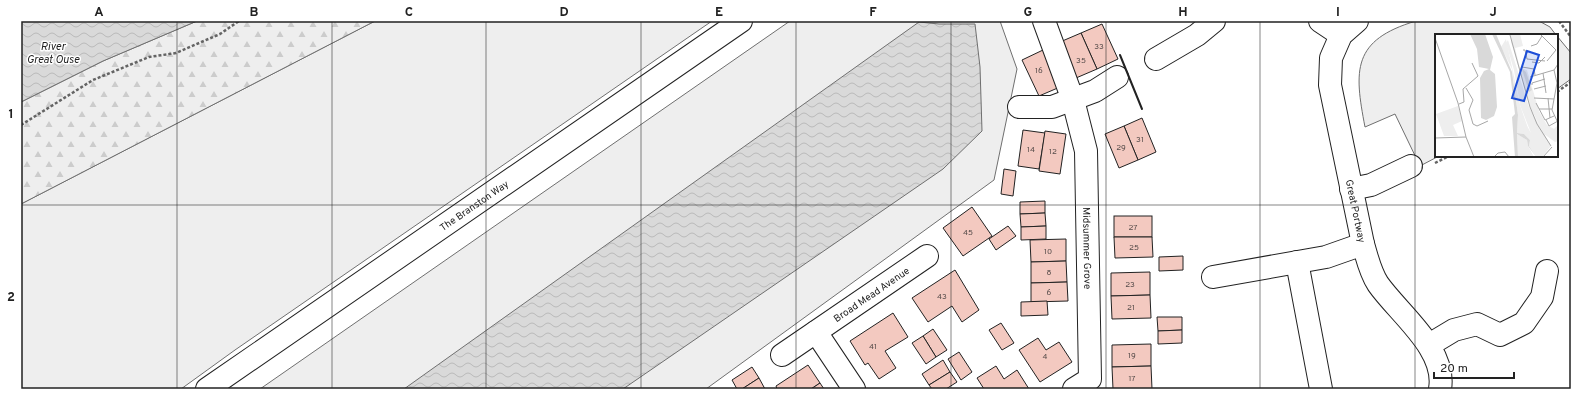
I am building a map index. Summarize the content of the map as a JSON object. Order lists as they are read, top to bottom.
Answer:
{
  "streets": {
    "main road": [
      "The Branston Way",
      "Great Portway",
      "Midsummer Grove",
      "Broad Mead Avenue"
    ]
  },
  "water": ["River Great Ouse"],
  "house_numbers": [
    "33",
    "35",
    "16",
    "31",
    "29",
    "14",
    "12",
    "27",
    "45",
    "25",
    "10",
    "8",
    "23",
    "6",
    "43",
    "21",
    "41",
    "19",
    "4",
    "17"
  ],
  "scale_bar": "20 m",
  "grid": {
    "columns": [
      "A",
      "B",
      "C",
      "D",
      "E",
      "F",
      "G",
      "H",
      "I",
      "J"
    ],
    "rows": ["1", "2"]
  }
}
